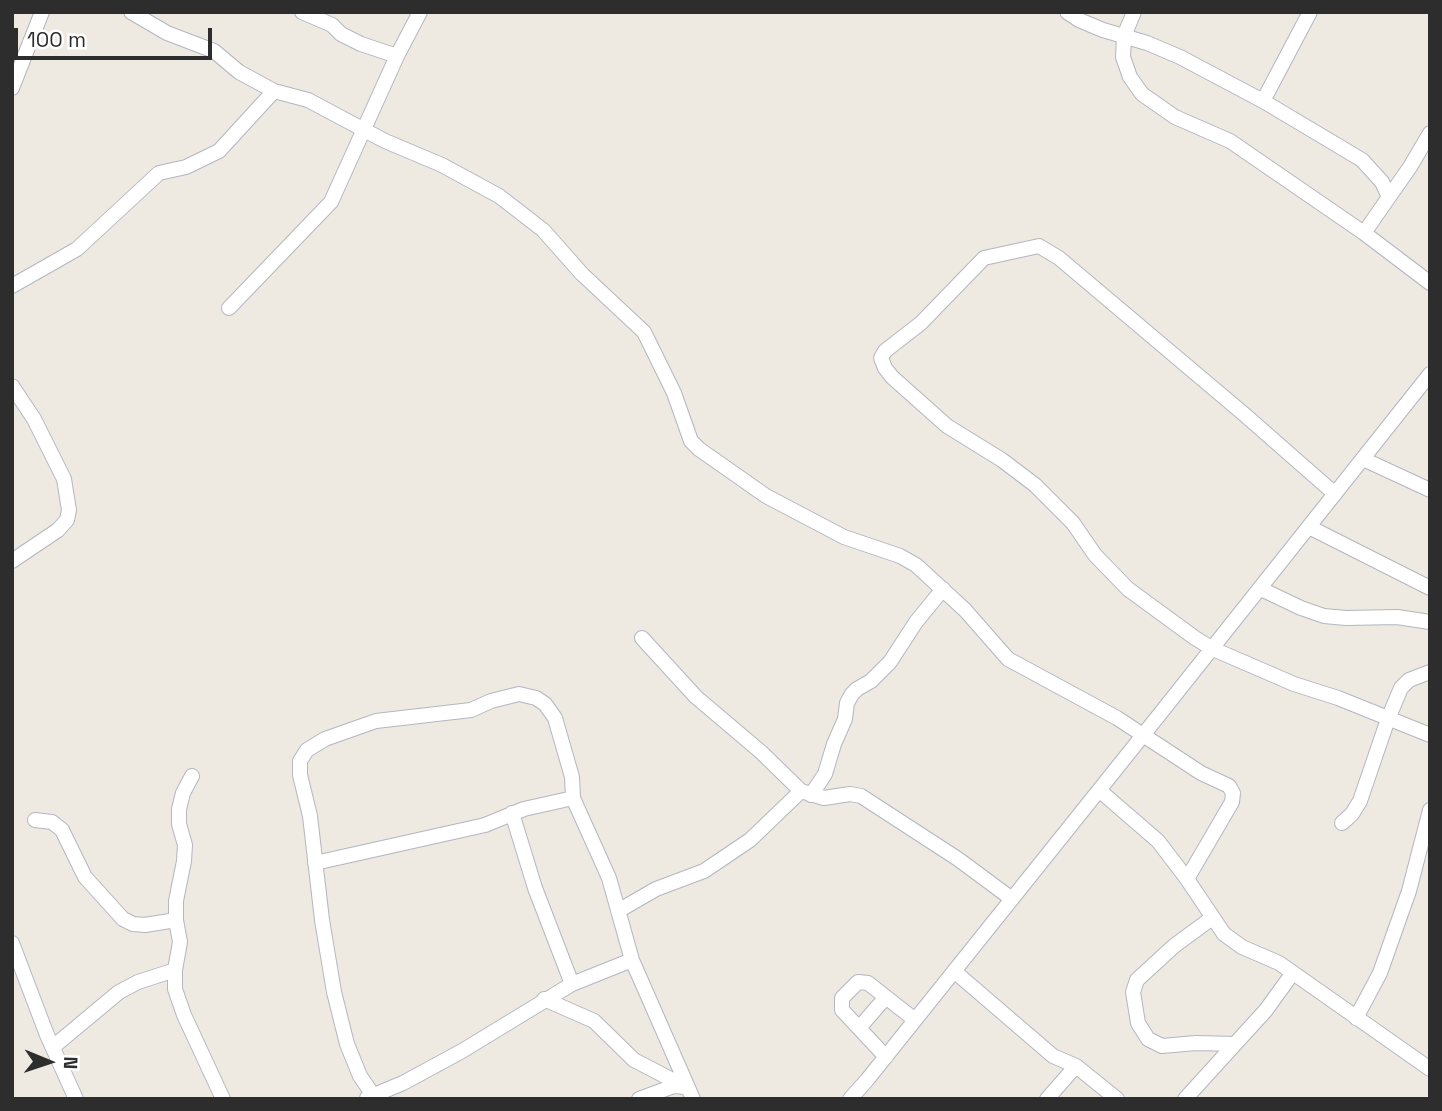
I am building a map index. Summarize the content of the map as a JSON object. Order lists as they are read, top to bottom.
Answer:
{
  "scale_bar": "100 m",
  "north": "right"
}
